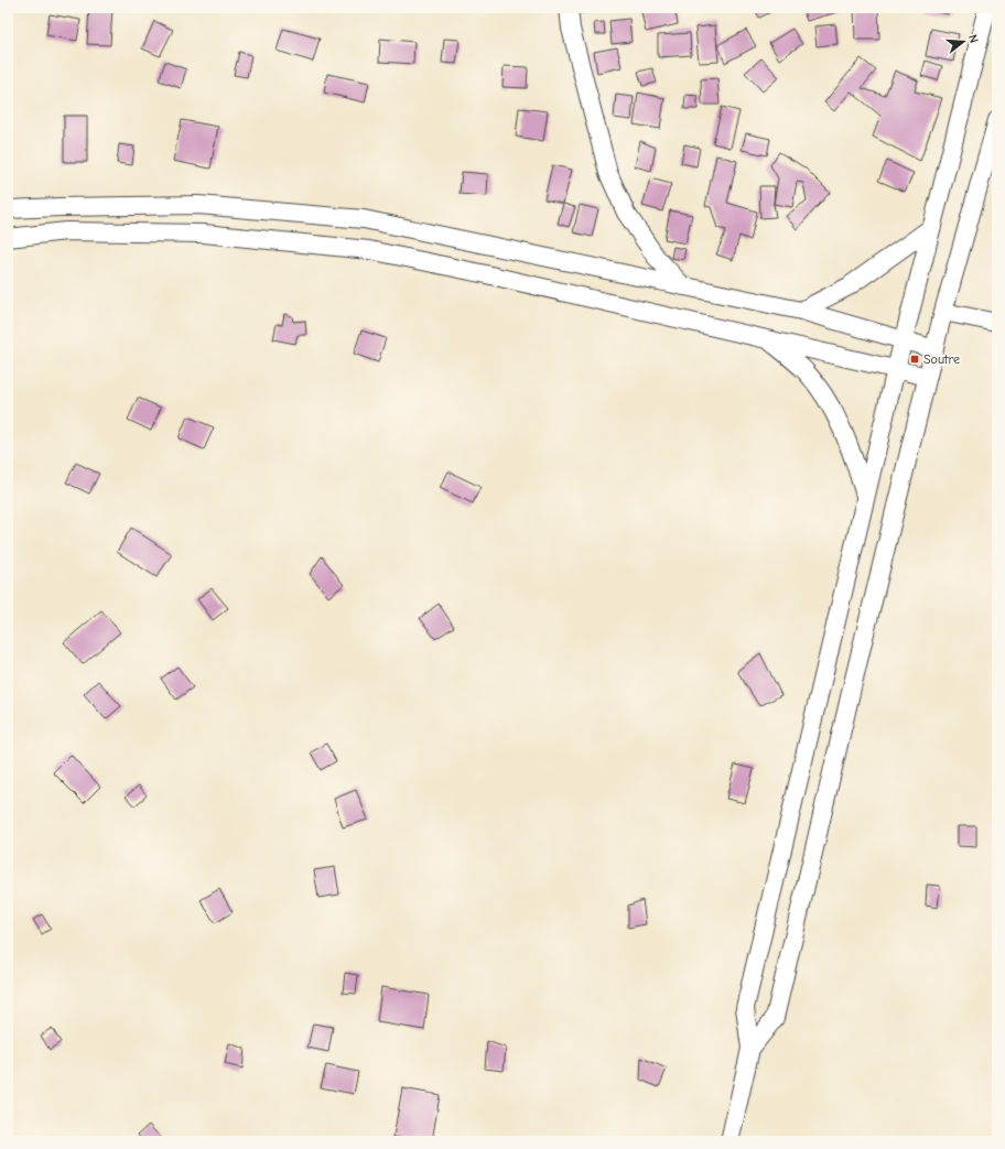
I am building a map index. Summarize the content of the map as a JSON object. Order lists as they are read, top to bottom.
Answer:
{
  "places": {
    "transit": ["Soutre"]
  },
  "north": "right"
}
